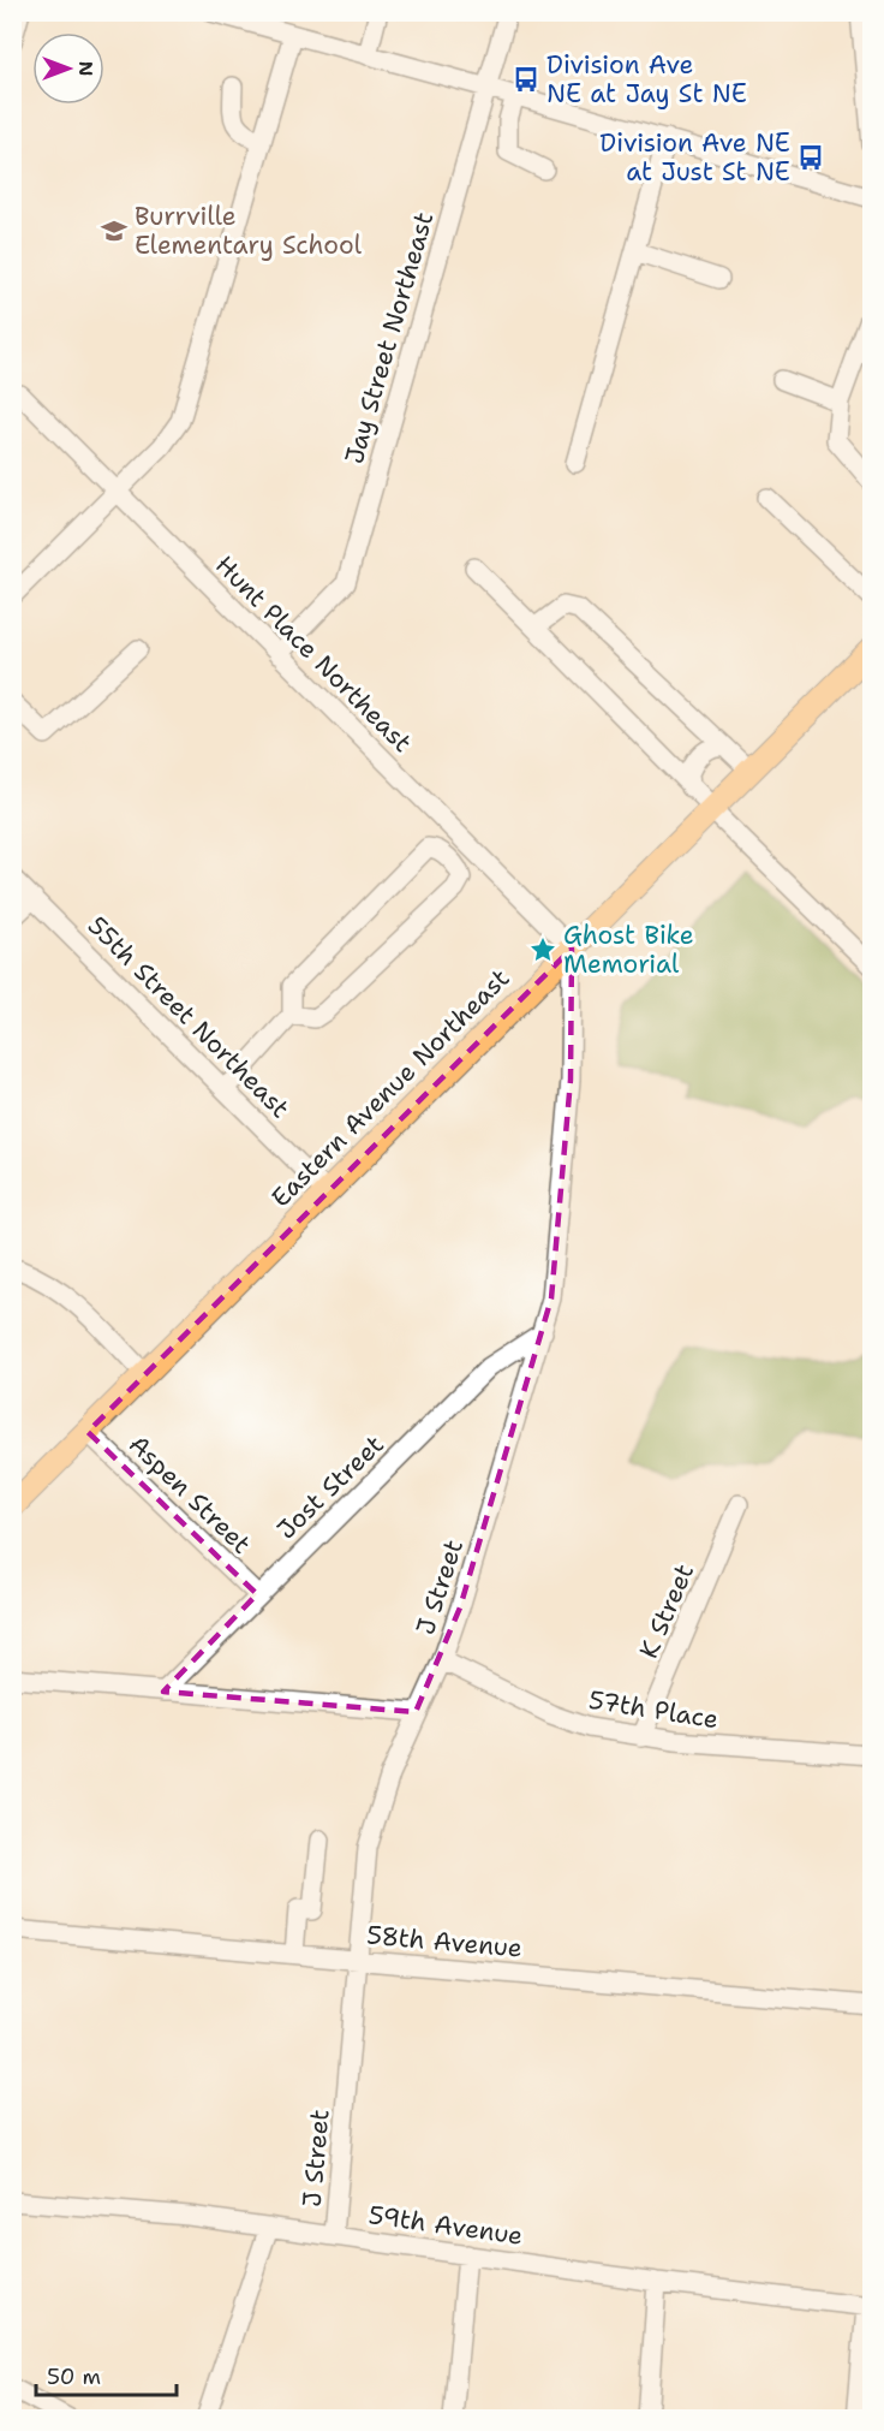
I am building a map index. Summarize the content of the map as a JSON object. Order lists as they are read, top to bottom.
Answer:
{
  "streets": {
    "main road": ["Eastern Avenue Northeast"],
    "street": [
      "Jay Street Northeast",
      "Hunt Place Northeast",
      "55th Street Northeast",
      "Jost Street",
      "Aspen Street",
      "J Street",
      "K Street",
      "57th Place",
      "58th Avenue",
      "59th Avenue"
    ]
  },
  "crossings": [
    ["Jay Street Northeast", "Hunt Place Northeast"],
    ["Hunt Place Northeast", "Eastern Avenue Northeast"],
    ["Hunt Place Northeast", "J Street"],
    ["55th Street Northeast", "Eastern Avenue Northeast"],
    ["Eastern Avenue Northeast", "Aspen Street"],
    ["Eastern Avenue Northeast", "J Street"],
    ["Jost Street", "Aspen Street"],
    ["Jost Street", "J Street"],
    ["J Street", "57th Place"],
    ["J Street", "58th Avenue"],
    ["J Street", "59th Avenue"],
    ["K Street", "57th Place"]
  ],
  "places": {
    "bus stop": ["Division Ave NE at Jay St NE", "Division Ave NE at Just St NE"],
    "school or university": ["Burrville Elementary School"],
    "place": ["Ghost Bike Memorial"]
  },
  "scale_bar": "50 m",
  "north": "right"
}
